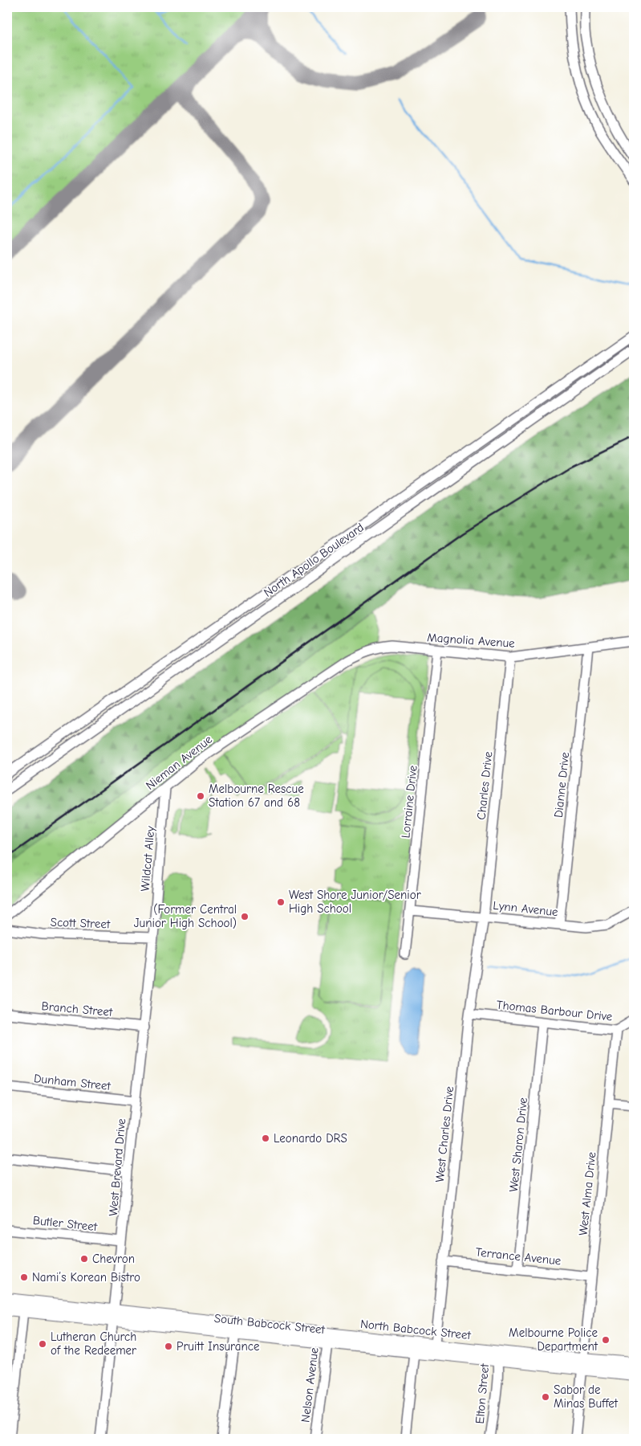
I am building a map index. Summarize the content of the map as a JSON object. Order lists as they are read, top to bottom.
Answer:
{
  "streets": {
    "main road": ["South Babcock Street", "North Babcock Street"],
    "street": [
      "North Apollo Boulevard",
      "Magnolia Avenue",
      "Nieman Avenue",
      "Dianne Drive",
      "Charles Drive",
      "Lorraine Drive",
      "Wildcat Alley",
      "Lynn Avenue",
      "Scott Street",
      "Branch Street",
      "Thomas Barbour Drive",
      "Dunham Street",
      "West Charles Drive",
      "West Sharon Drive",
      "West Brevard Drive",
      "West Alma Drive",
      "Butler Street",
      "Terrance Avenue",
      "Nelson Avenue",
      "Elton Street"
    ]
  },
  "crossings": [
    ["Magnolia Avenue", "Nieman Avenue"],
    ["Magnolia Avenue", "Dianne Drive"],
    ["Magnolia Avenue", "Charles Drive"],
    ["Magnolia Avenue", "Lorraine Drive"],
    ["Nieman Avenue", "Wildcat Alley"],
    ["Dianne Drive", "Lynn Avenue"],
    ["Charles Drive", "Lynn Avenue"],
    ["Charles Drive", "West Charles Drive"],
    ["Lorraine Drive", "Lynn Avenue"],
    ["Wildcat Alley", "Scott Street"],
    ["Wildcat Alley", "Branch Street"],
    ["Wildcat Alley", "West Brevard Drive"],
    ["Lynn Avenue", "West Charles Drive"],
    ["Branch Street", "West Brevard Drive"],
    ["Thomas Barbour Drive", "West Charles Drive"],
    ["Thomas Barbour Drive", "West Sharon Drive"],
    ["Thomas Barbour Drive", "West Alma Drive"],
    ["Dunham Street", "West Brevard Drive"],
    ["West Charles Drive", "Terrance Avenue"],
    ["West Charles Drive", "South Babcock Street"],
    ["West Charles Drive", "North Babcock Street"],
    ["West Sharon Drive", "Terrance Avenue"],
    ["West Brevard Drive", "Butler Street"],
    ["West Brevard Drive", "South Babcock Street"],
    ["West Alma Drive", "Terrance Avenue"],
    ["West Alma Drive", "South Babcock Street"],
    ["South Babcock Street", "North Babcock Street"],
    ["South Babcock Street", "Nelson Avenue"],
    ["South Babcock Street", "Elton Street"],
    ["North Babcock Street", "Nelson Avenue"]
  ],
  "places": [
    "Melbourne Rescue Station 67 and 68",
    "West Shore Junior/Senior High School",
    "(Former Central Junior High School)",
    "Leonardo DRS",
    "Chevron",
    "Nami’s Korean Bistro",
    "Melbourne Police Department",
    "Lutheran Church of the Redeemer",
    "Pruitt Insurance",
    "Sabor de Minas Buffet"
  ]
}
